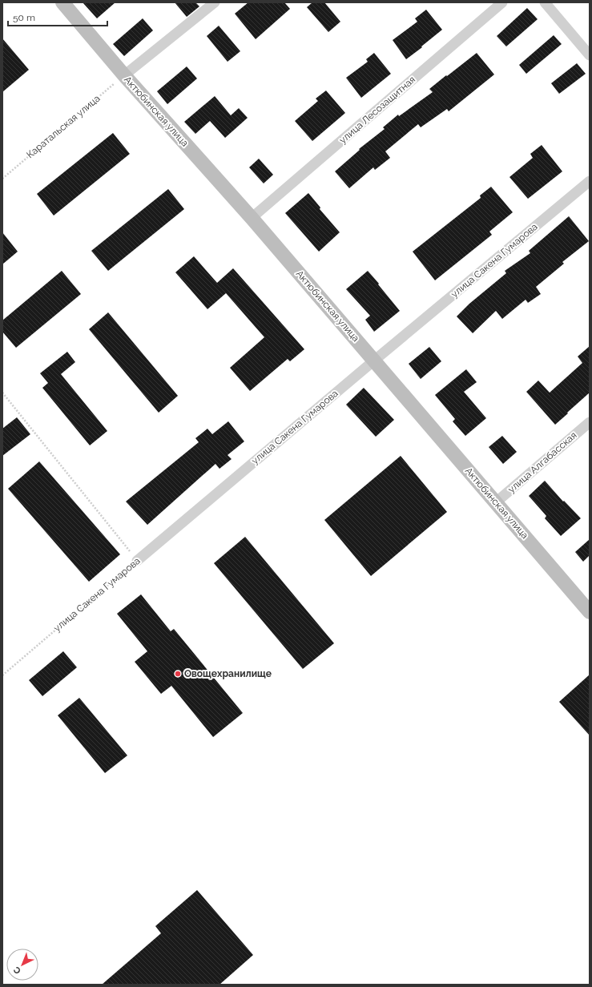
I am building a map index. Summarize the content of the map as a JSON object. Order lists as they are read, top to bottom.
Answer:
{
  "streets": {
    "street": [
      "улица Лесозащитная",
      "Актюбинская улица",
      "улица Сакена Гумарова",
      "улица Алгабасская"
    ],
    "path": ["Каратальская улица"]
  },
  "crossings": [
    ["улица Лесозащитная", "Актюбинская улица"],
    ["Актюбинская улица", "Каратальская улица"],
    ["Актюбинская улица", "улица Сакена Гумарова"],
    ["Актюбинская улица", "улица Алгабасская"]
  ],
  "places": ["Овощехранилище"],
  "scale_bar": "50 m",
  "north": "bottom left"
}
